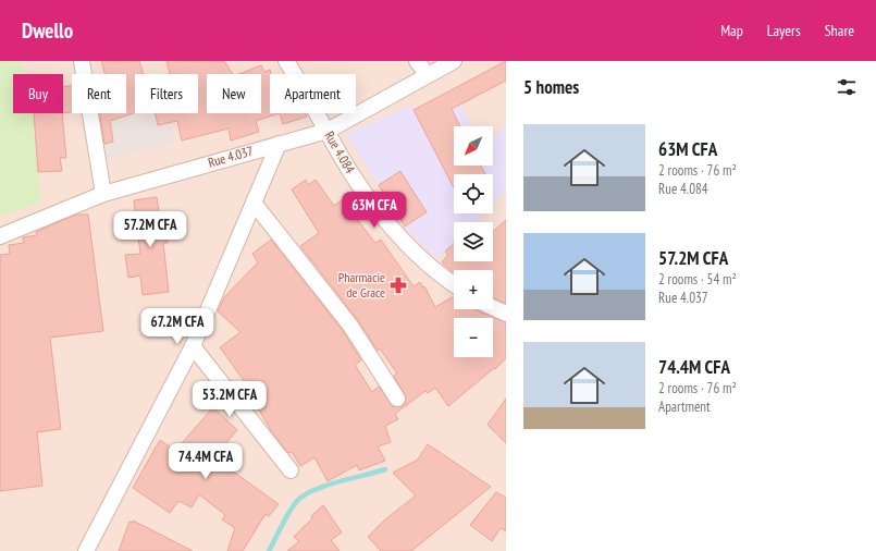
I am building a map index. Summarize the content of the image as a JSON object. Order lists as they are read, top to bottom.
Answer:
{
  "streets": {
    "street": ["Rue 4.084", "Rue 4.037"]
  },
  "crossings": [
    ["Rue 4.084", "Rue 4.037"]
  ],
  "places": {
    "pharmacy": ["Pharmacie de Grace"]
  },
  "north": "bottom left",
  "page": {
    "header": "Dwello",
    "nav": ["Map", "Layers", "Share"],
    "heading": "5 homes",
    "chip": [
      "Buy",
      "Rent",
      "Filters",
      "New",
      "Apartment"
    ],
    "list": [
      {
        "name": "63M CFA",
        "note": "2 rooms · 76 m² · Rue 4.084"
      },
      {
        "name": "57.2M CFA",
        "note": "2 rooms · 54 m² · Rue 4.037"
      },
      {
        "name": "74.4M CFA",
        "note": "2 rooms · 76 m² · Apartment"
      }
    ],
    "map_buttons": ["+", "−"],
    "price": [
      "63M CFA",
      "57.2M CFA",
      "67.2M CFA",
      "53.2M CFA",
      "74.4M CFA"
    ]
  }
}
